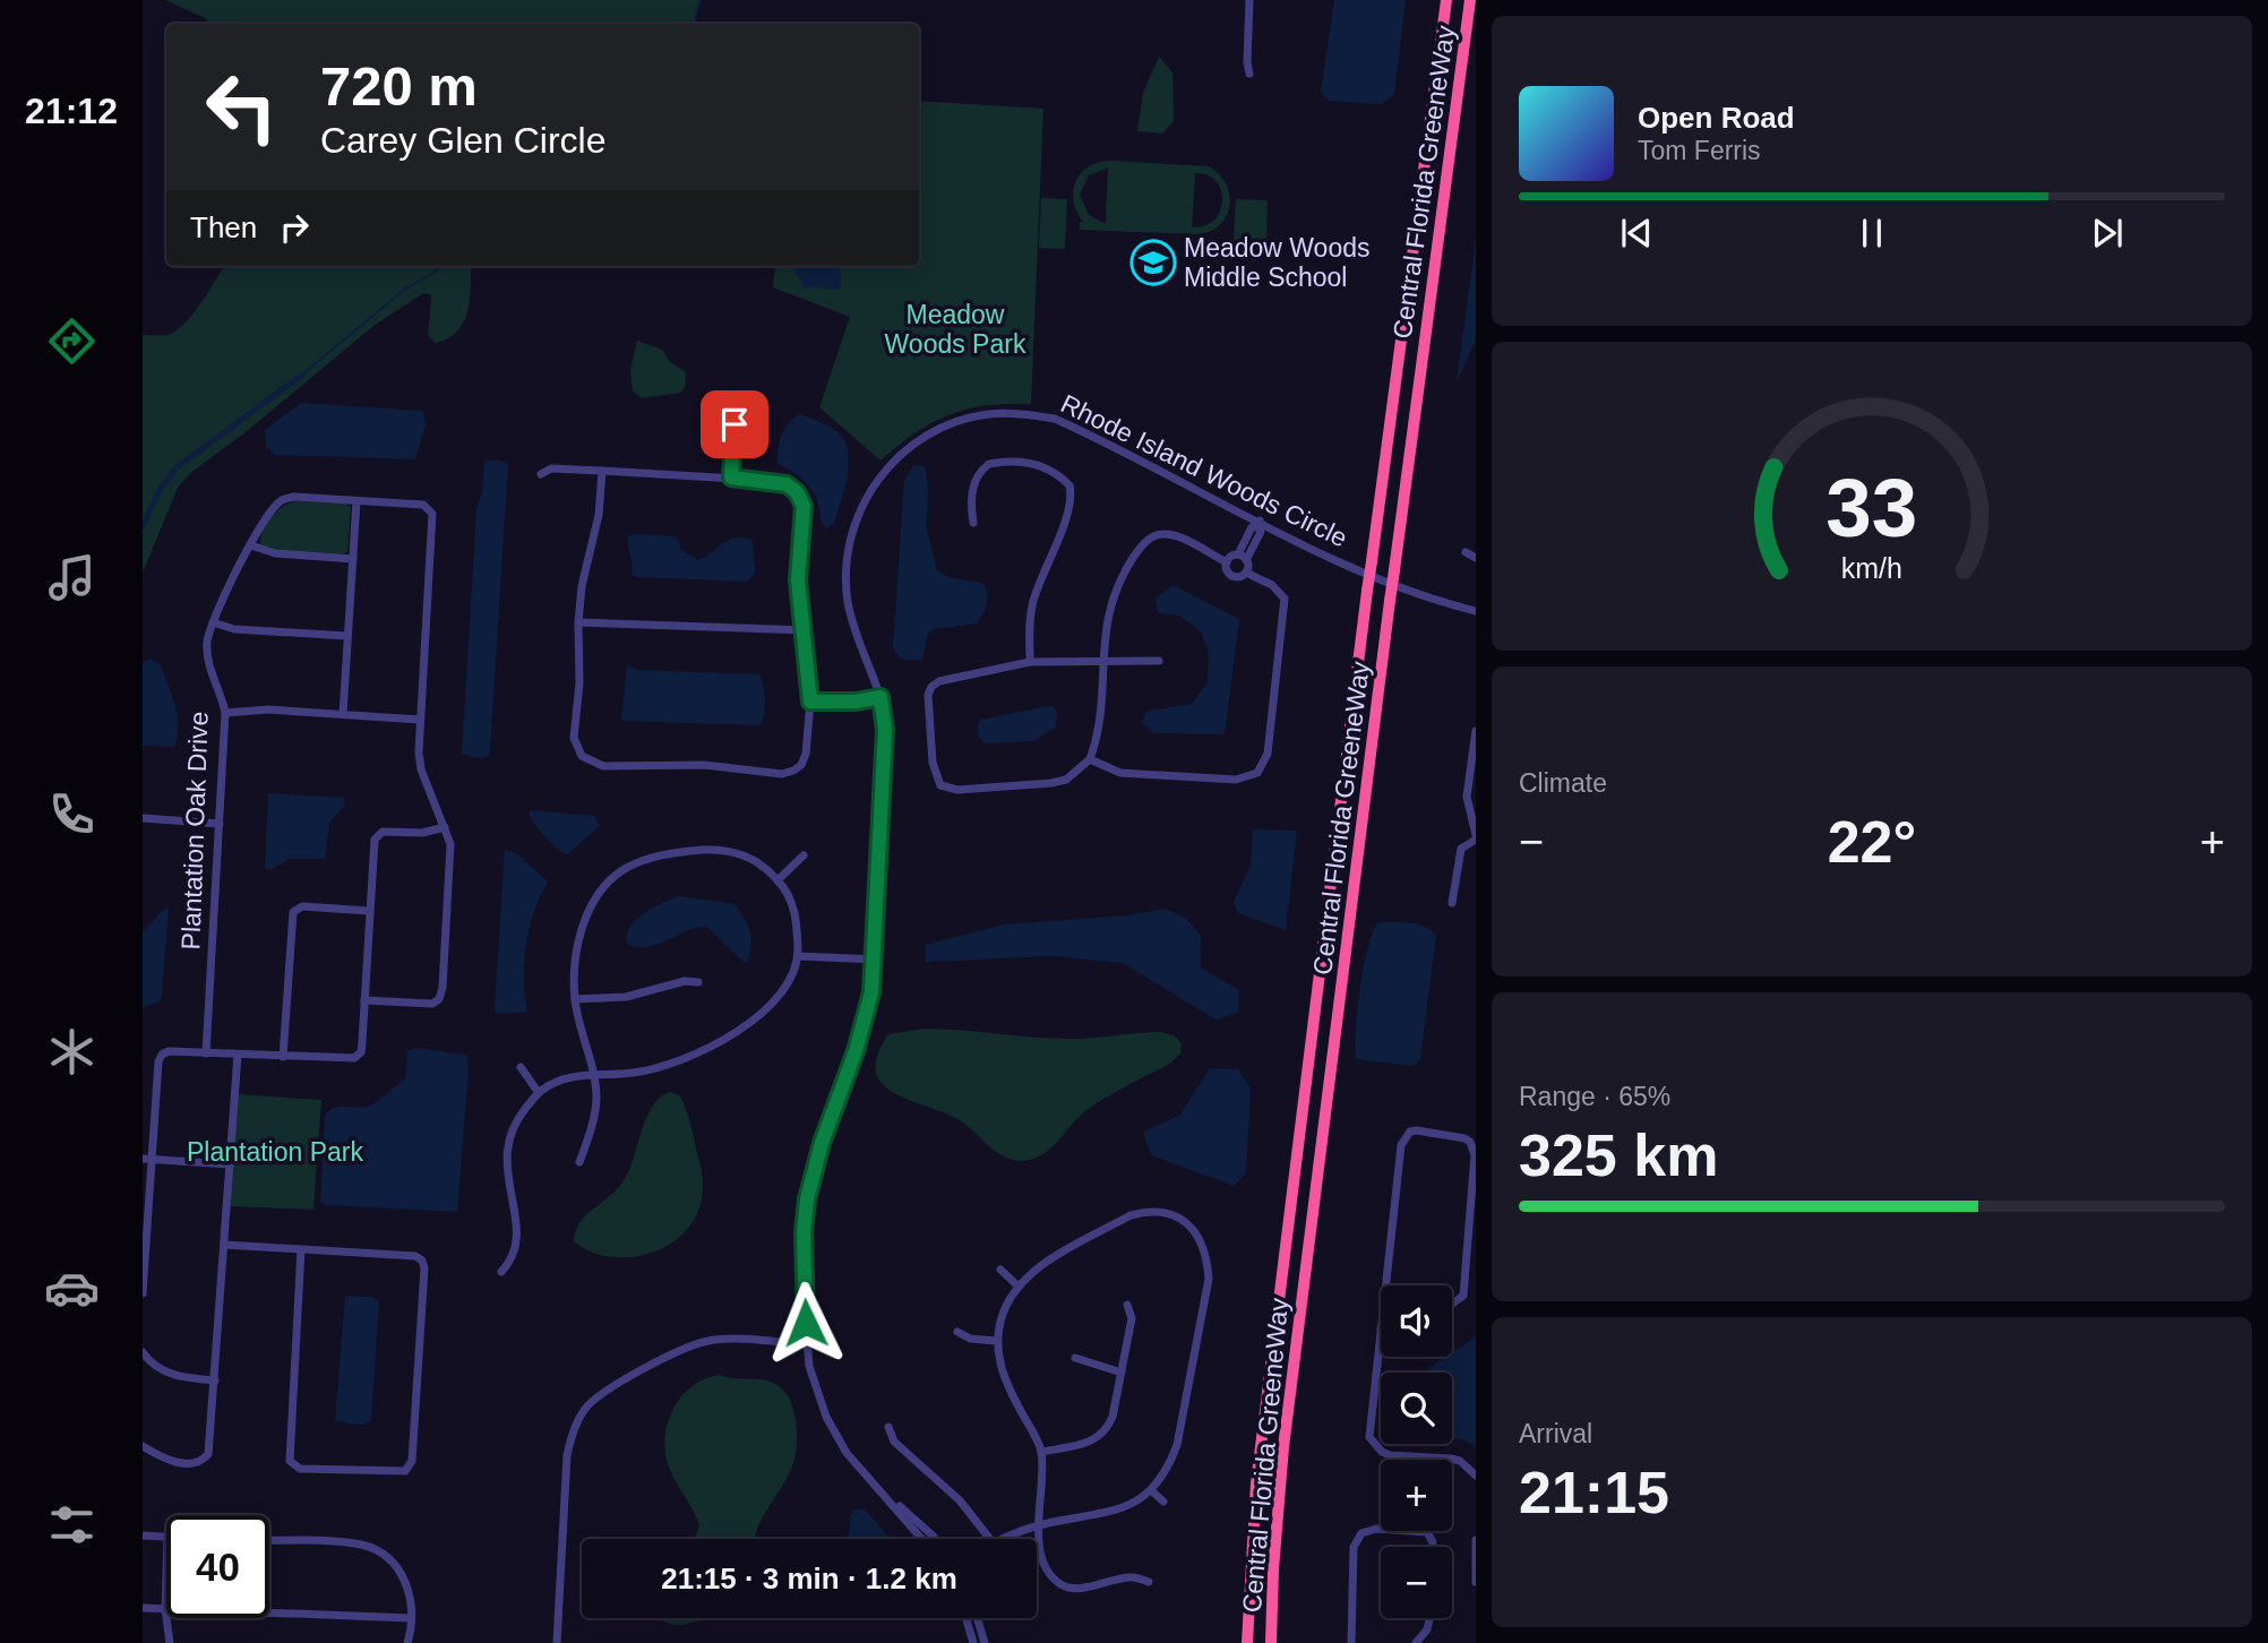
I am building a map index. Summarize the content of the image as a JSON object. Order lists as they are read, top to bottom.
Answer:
{
  "streets": {
    "highway": ["Central Florida GreeneWay"],
    "street": ["Rhode Island Woods Circle", "Plantation Oak Drive"]
  },
  "parks": ["Meadow Woods Park", "Plantation Park"],
  "places": {
    "school or university": ["Meadow Woods Middle School"]
  },
  "page": {
    "tabs": "21:12",
    "turn": ["720 m", "Carey Glen Circle"],
    "song": ["Open Road", "Tom Ferris"],
    "then": "Then",
    "tile": [
      "Climate",
      ["Range · 65%", "325 km"],
      ["Arrival", "21:15"]
    ],
    "heat": ["−", "22°", "+"],
    "map_buttons": ["+", "−"],
    "limit": "40",
    "trip": "21:15 · 3 min · 1.2 km",
    "gauge": ["33", "km/h"]
  }
}
